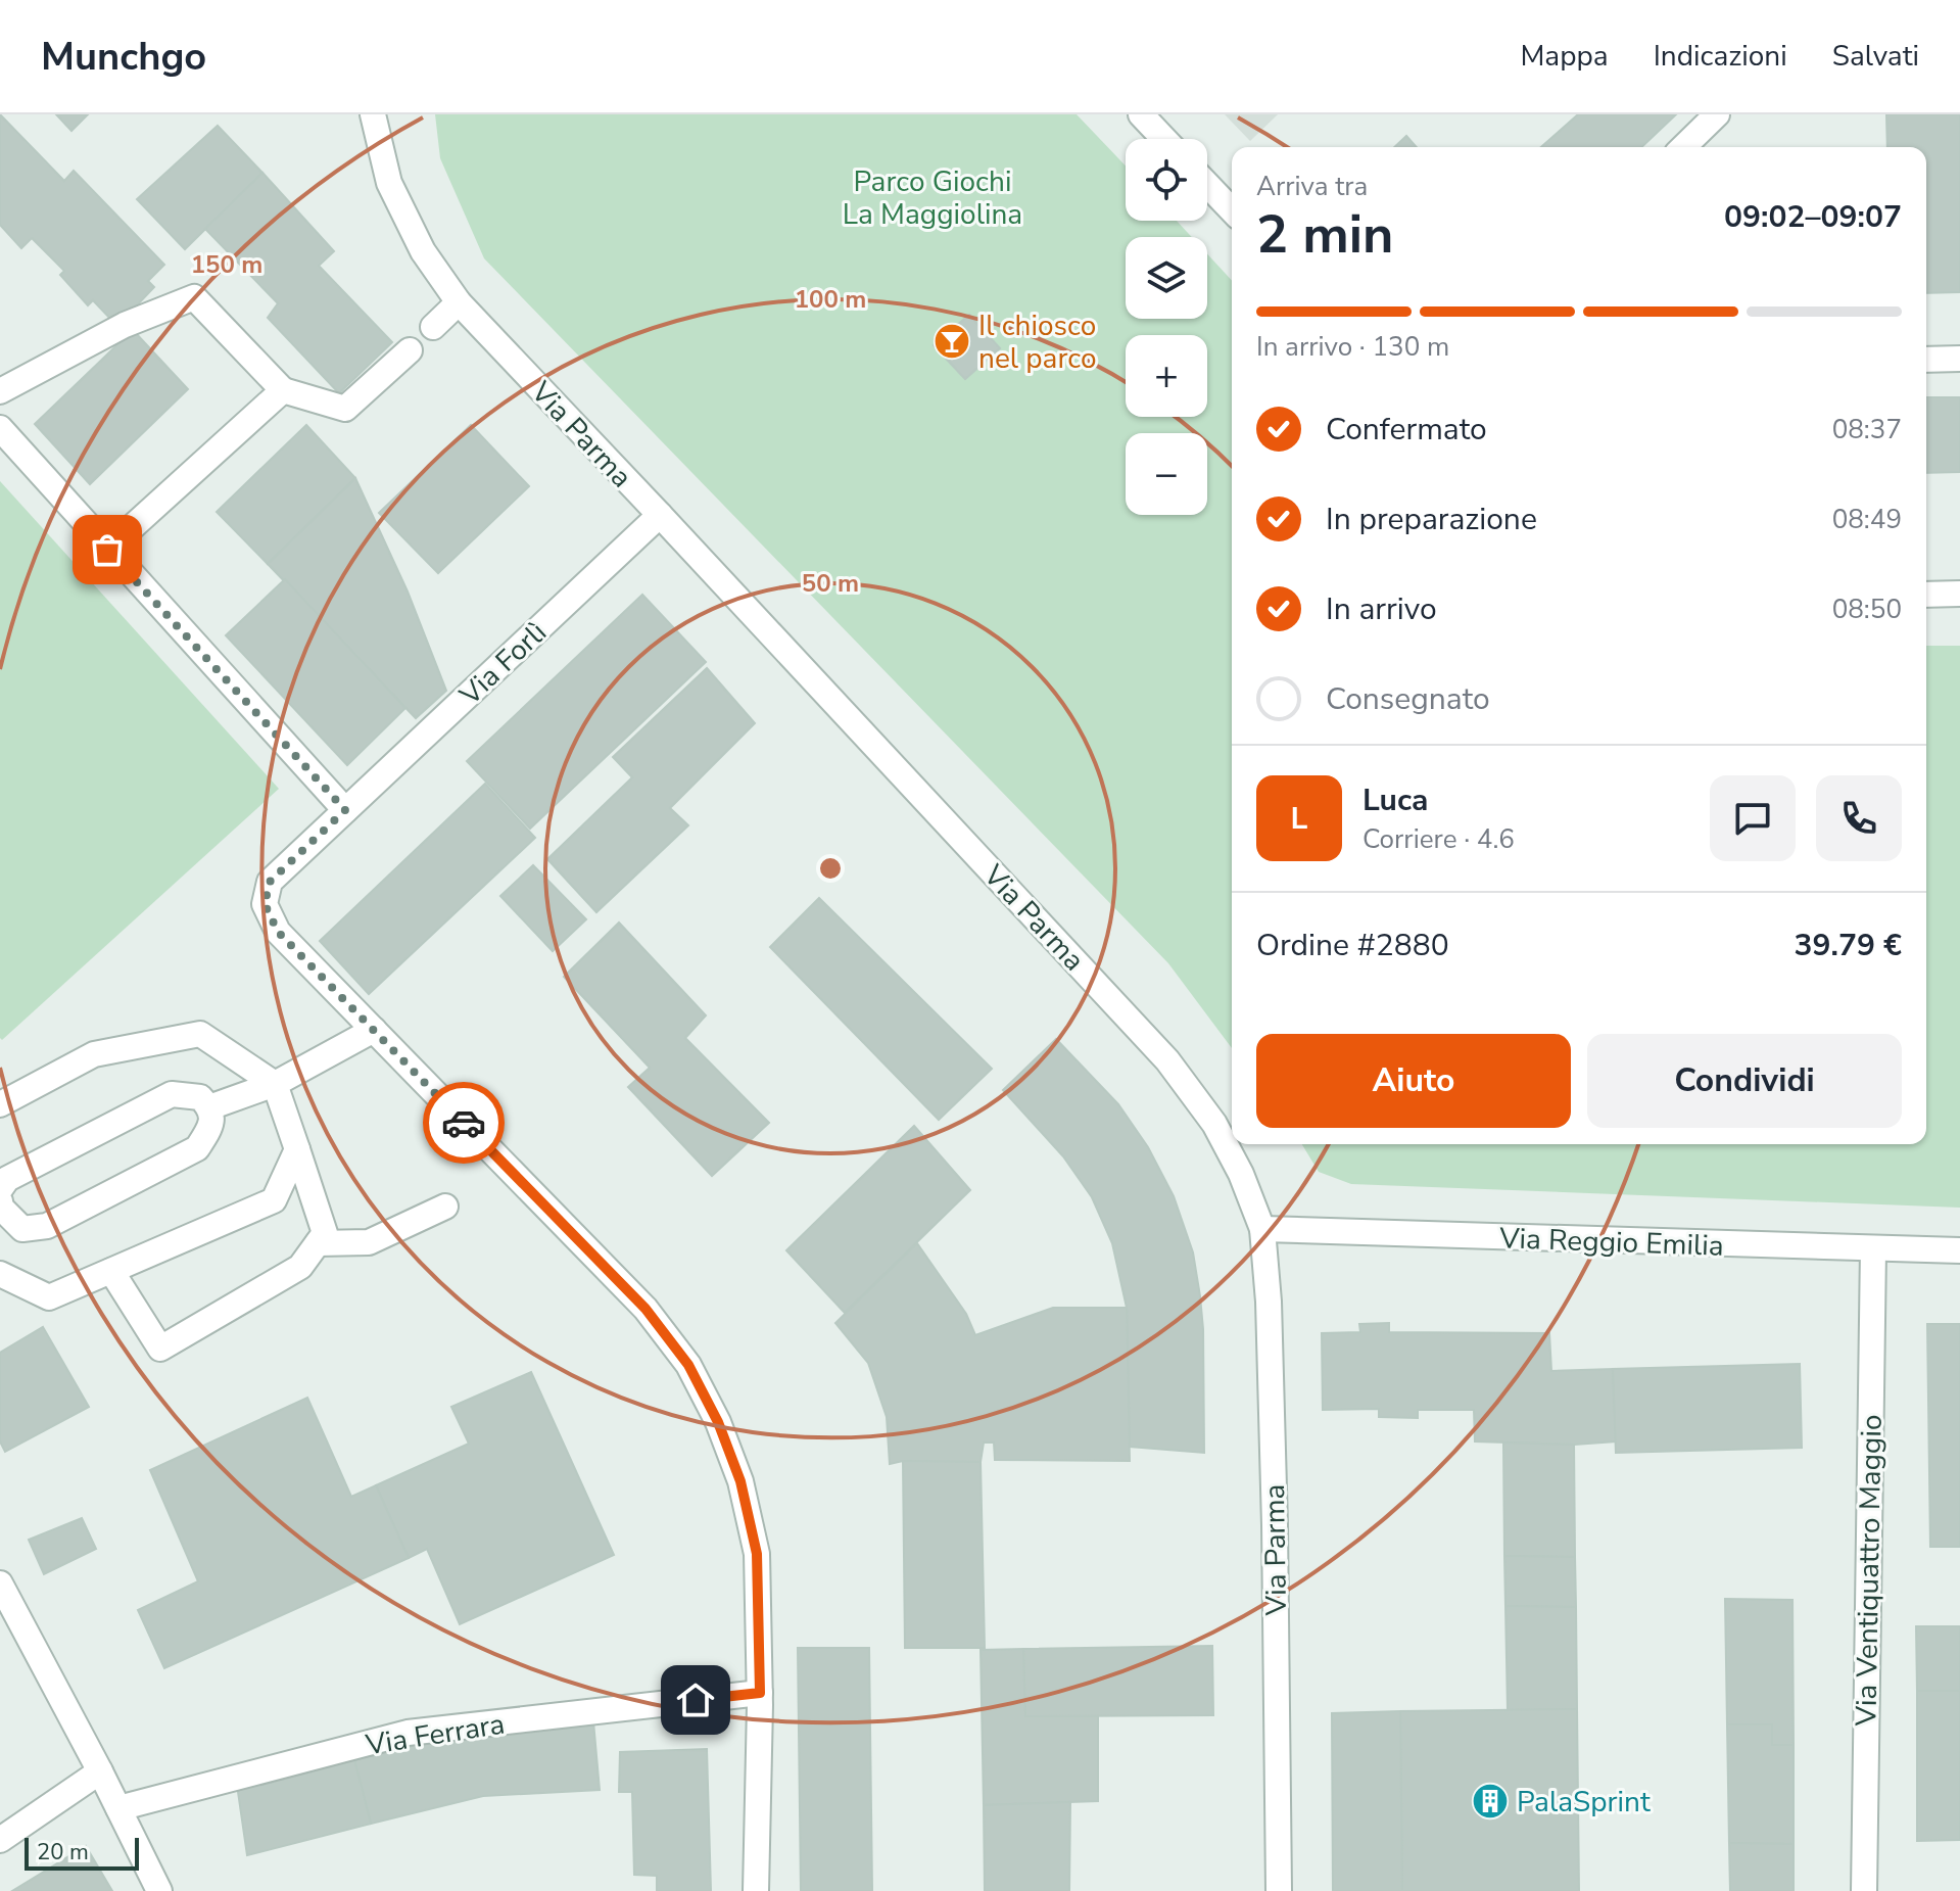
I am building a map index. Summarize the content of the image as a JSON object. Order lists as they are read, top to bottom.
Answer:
{
  "streets": {
    "street": [
      "Via Parma",
      "Via Forlì",
      "Via Reggio Emilia",
      "Via Ventiquattro Maggio",
      "Via Ferrara"
    ]
  },
  "crossings": [
    ["Via Parma", "Via Forlì"],
    ["Via Parma", "Via Reggio Emilia"],
    ["Via Forlì", "Via Ferrara"],
    ["Via Reggio Emilia", "Via Ventiquattro Maggio"]
  ],
  "parks": ["Parco Giochi La Maggiolina"],
  "places": {
    "bar": ["Il chiosco nel parco"],
    "building": ["PalaSprint"]
  },
  "scale_bar": "20 m",
  "page": {
    "header": "Munchgo",
    "nav": ["Mappa", "Indicazioni", "Salvati"],
    "map_buttons": ["+", "−"],
    "heading": ["2 min", "Arriva tra", "09:02–09:07"],
    "panel": [
      "Luca",
      "Corriere · 4.6",
      "Ordine #2880",
      "39.79 €"
    ],
    "bar": "In arrivo · 130 m",
    "list": [
      ["Confermato", "08:37"],
      ["In preparazione", "08:49"],
      ["In arrivo", "08:50"],
      "Consegnato"
    ],
    "round": "L",
    "buttons": ["Aiuto", "Condividi"],
    "scale": "20 m"
  },
  "rings": ["150 m", "100 m", "50 m"]
}
